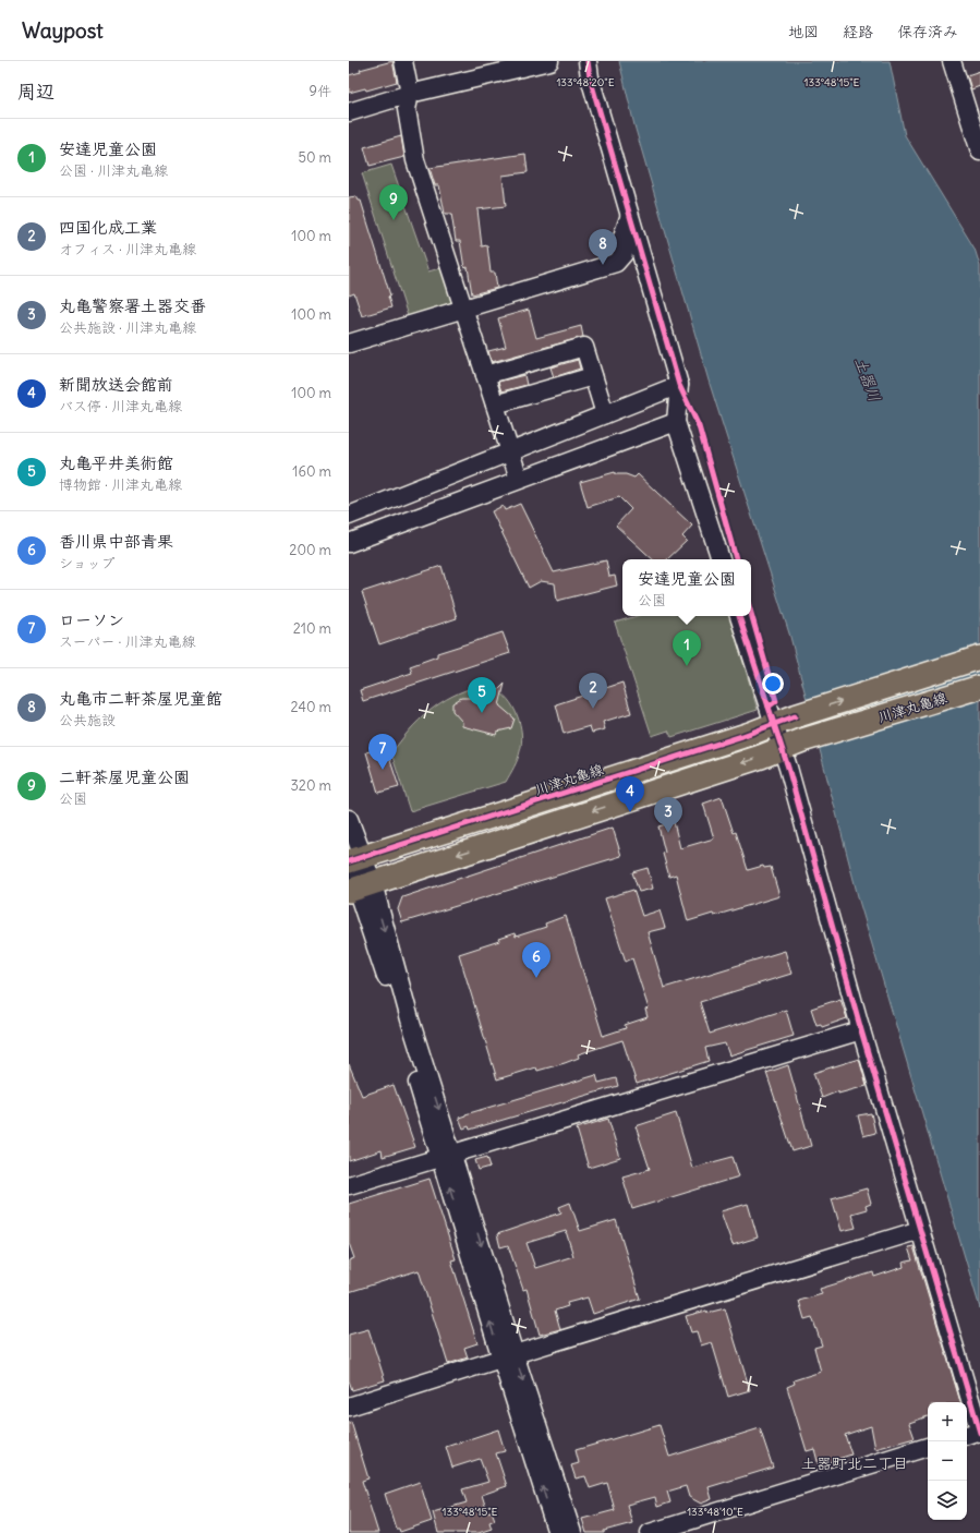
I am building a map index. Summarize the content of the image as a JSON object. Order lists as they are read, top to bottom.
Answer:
{
  "streets": {
    "main road": ["川津丸亀線"]
  },
  "districts": ["土器町北二丁目"],
  "water": ["土器川"],
  "page": {
    "header": "Waypost",
    "nav": ["地図", "経路", "保存済み"],
    "heading": ["周辺", "9件"],
    "list": [
      {
        "mark": "1",
        "name": "安達児童公園",
        "note": "公園 · 川津丸亀線",
        "value": "50 m"
      },
      {
        "mark": "2",
        "name": "四国化成工業",
        "note": "オフィス · 川津丸亀線",
        "value": "100 m"
      },
      {
        "mark": "3",
        "name": "丸亀警察署土器交番",
        "note": "公共施設 · 川津丸亀線",
        "value": "100 m"
      },
      {
        "mark": "4",
        "name": "新聞放送会館前",
        "note": "バス停 · 川津丸亀線",
        "value": "100 m"
      },
      {
        "mark": "5",
        "name": "丸亀平井美術館",
        "note": "博物館 · 川津丸亀線",
        "value": "160 m"
      },
      {
        "mark": "6",
        "name": "香川県中部青果",
        "note": "ショップ",
        "value": "200 m"
      },
      {
        "mark": "7",
        "name": "ローソン",
        "note": "スーパー · 川津丸亀線",
        "value": "210 m"
      },
      {
        "mark": "8",
        "name": "丸亀市二軒茶屋児童館",
        "note": "公共施設",
        "value": "240 m"
      },
      {
        "mark": "9",
        "name": "二軒茶屋児童公園",
        "note": "公園",
        "value": "320 m"
      }
    ],
    "pins": [
      "9",
      "8",
      "1",
      "2",
      "5",
      "7",
      "4",
      "3",
      "6"
    ],
    "popup": ["安達児童公園", "公園"],
    "map_buttons": ["+", "−"]
  },
  "coordinates": ["133°48'20\"E", "133°48'15\"E", "133°48'10\"E"]
}
